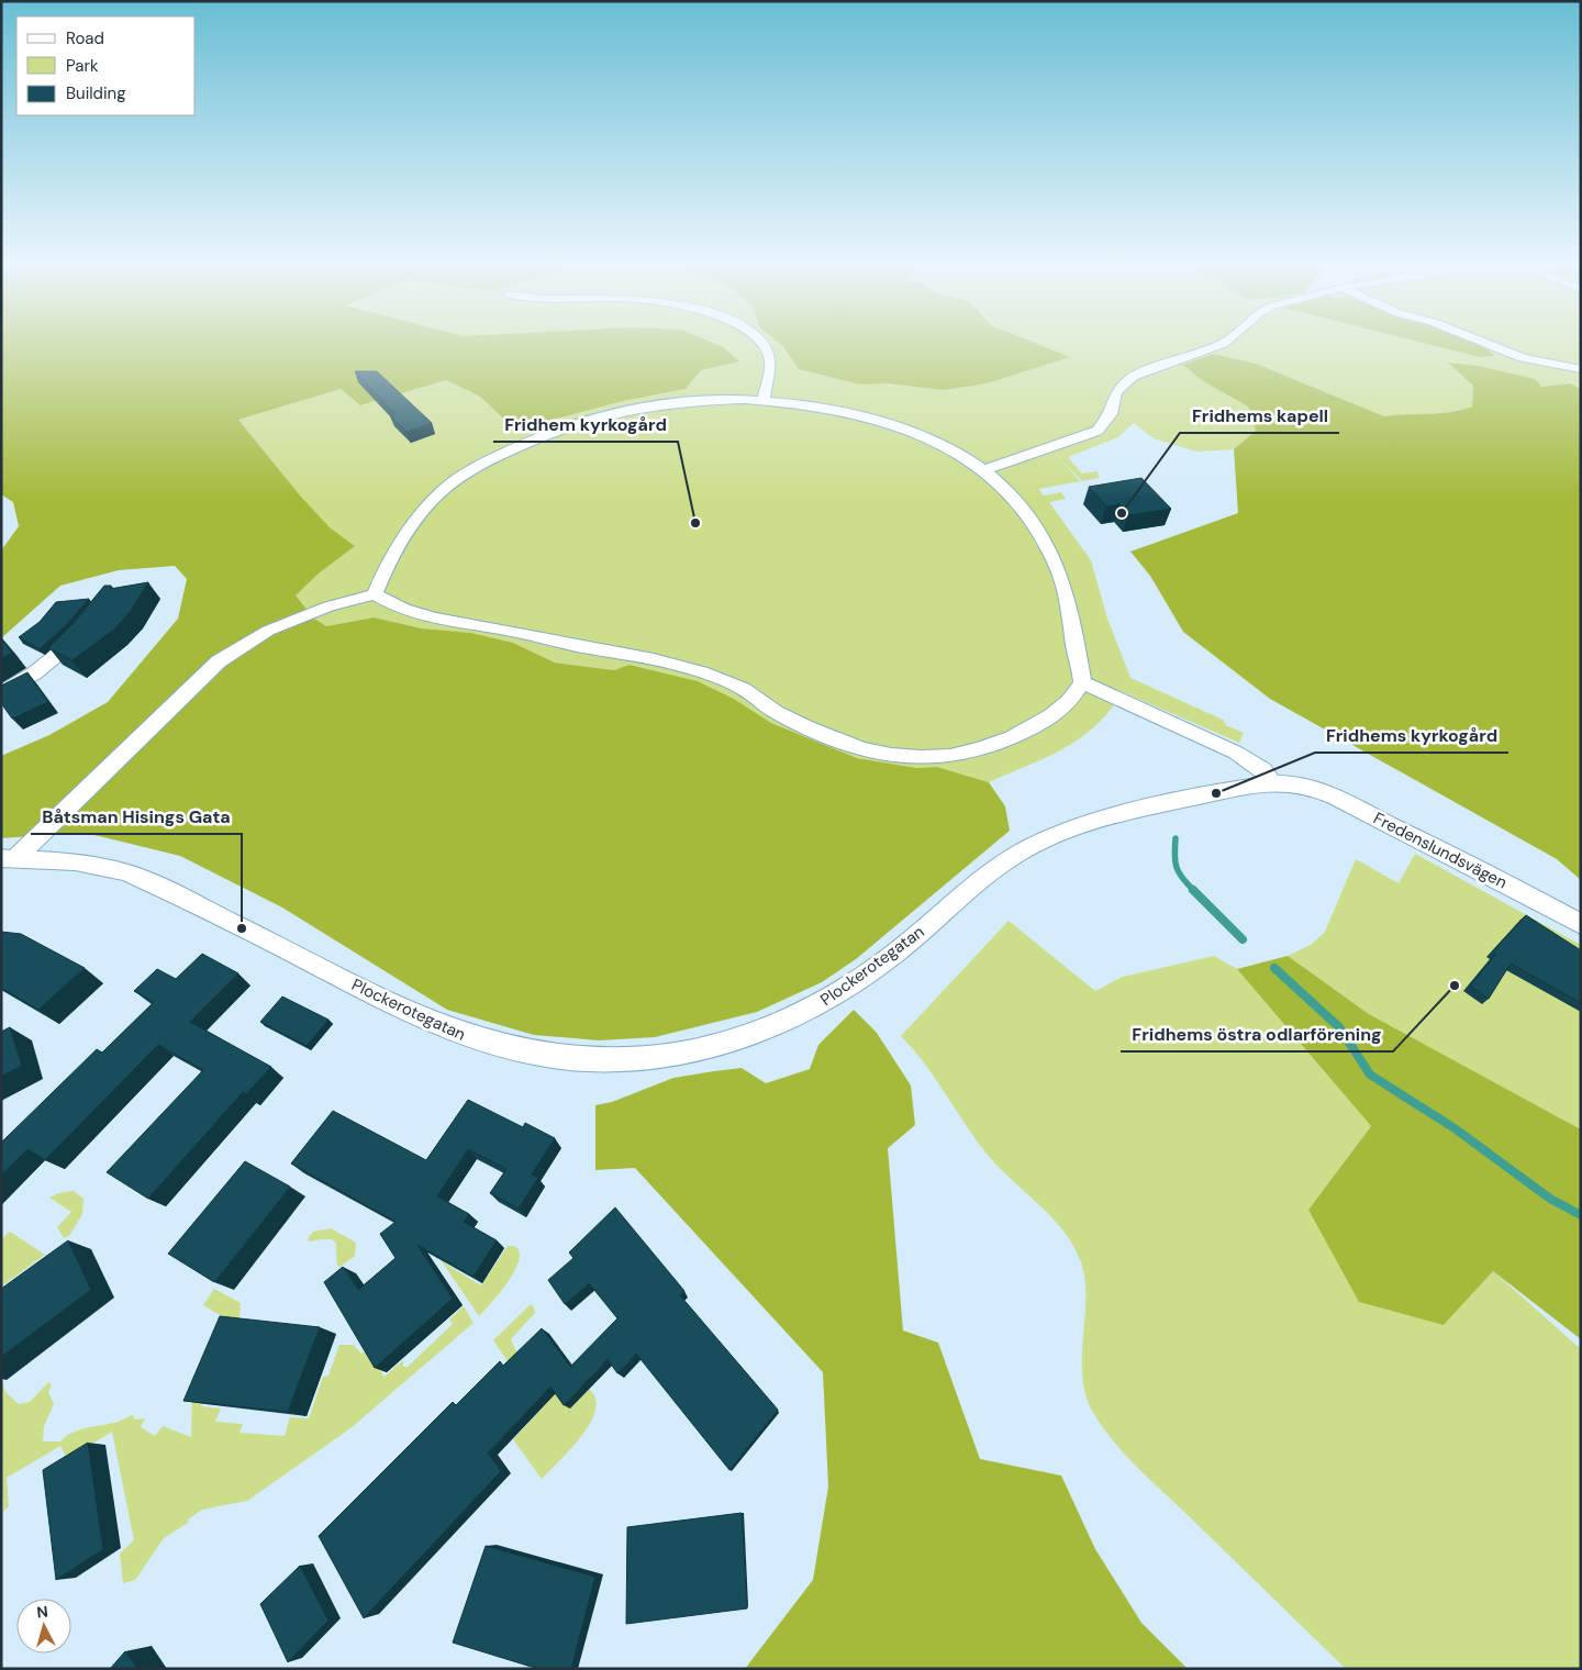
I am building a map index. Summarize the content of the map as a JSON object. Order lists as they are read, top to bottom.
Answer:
{
  "streets": {
    "street": ["Fredenslundsvägen", "Plockerotegatan"]
  },
  "crossings": [
    ["Fredenslundsvägen", "Plockerotegatan"]
  ],
  "places": [
    "Fridhems kapell",
    "Fridhem kyrkogård",
    "Fridhems kyrkogård",
    "Båtsman Hisings Gata",
    "Fridhems östra odlarförening"
  ],
  "legend": ["Road", "Park", "Building"],
  "north": "top"
}
